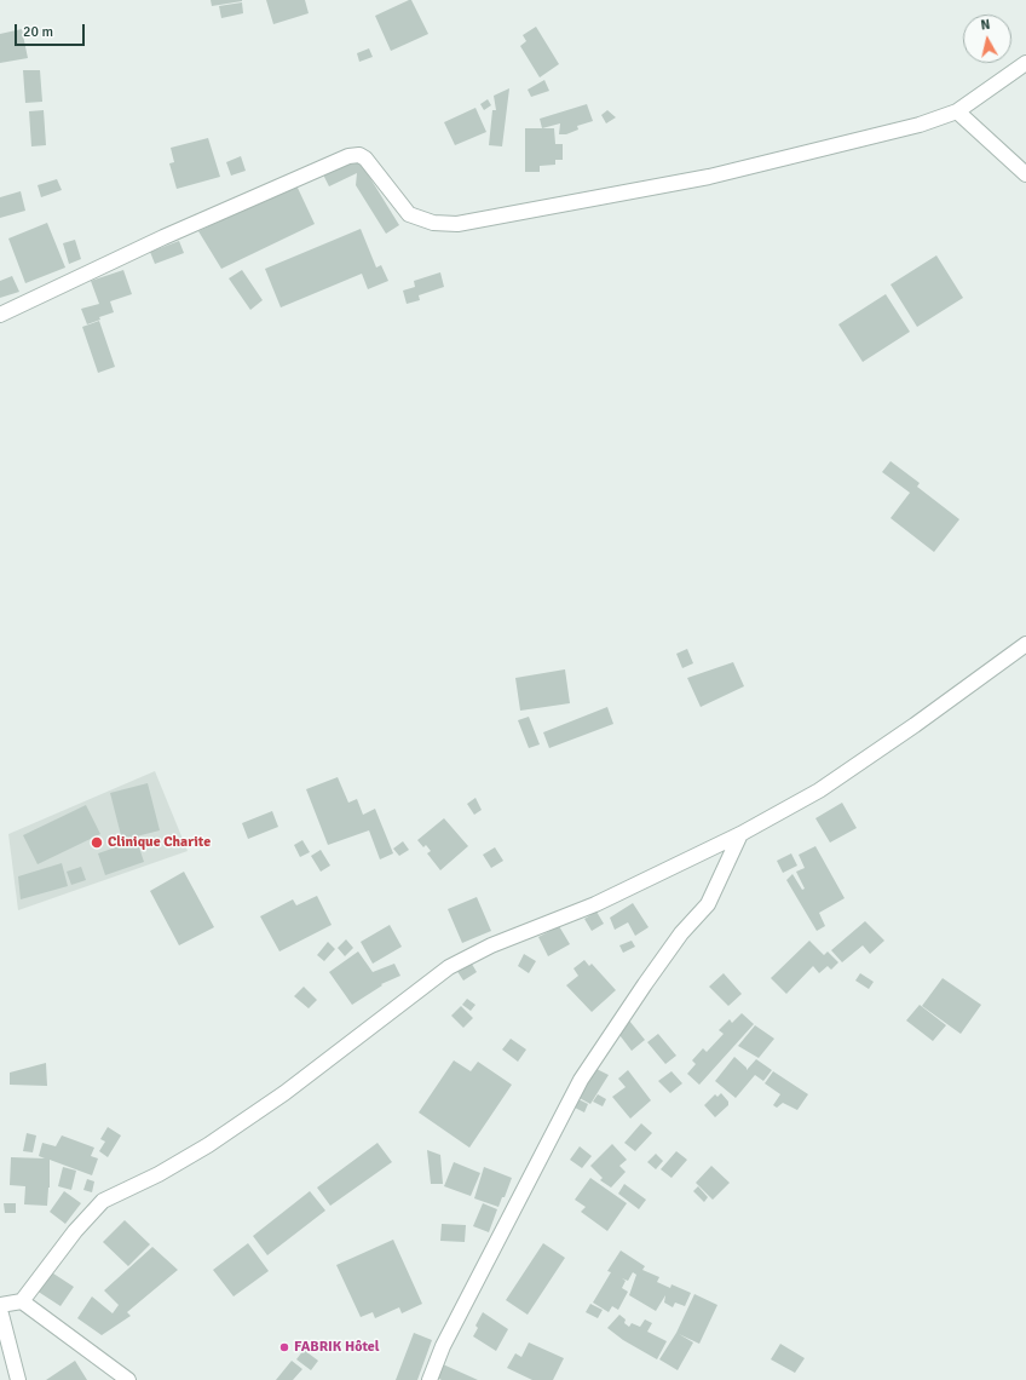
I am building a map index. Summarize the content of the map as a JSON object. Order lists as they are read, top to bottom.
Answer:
{
  "places": ["Clinique Charite", "FABRIK Hôtel"],
  "scale_bar": "20 m",
  "north": "top"
}
